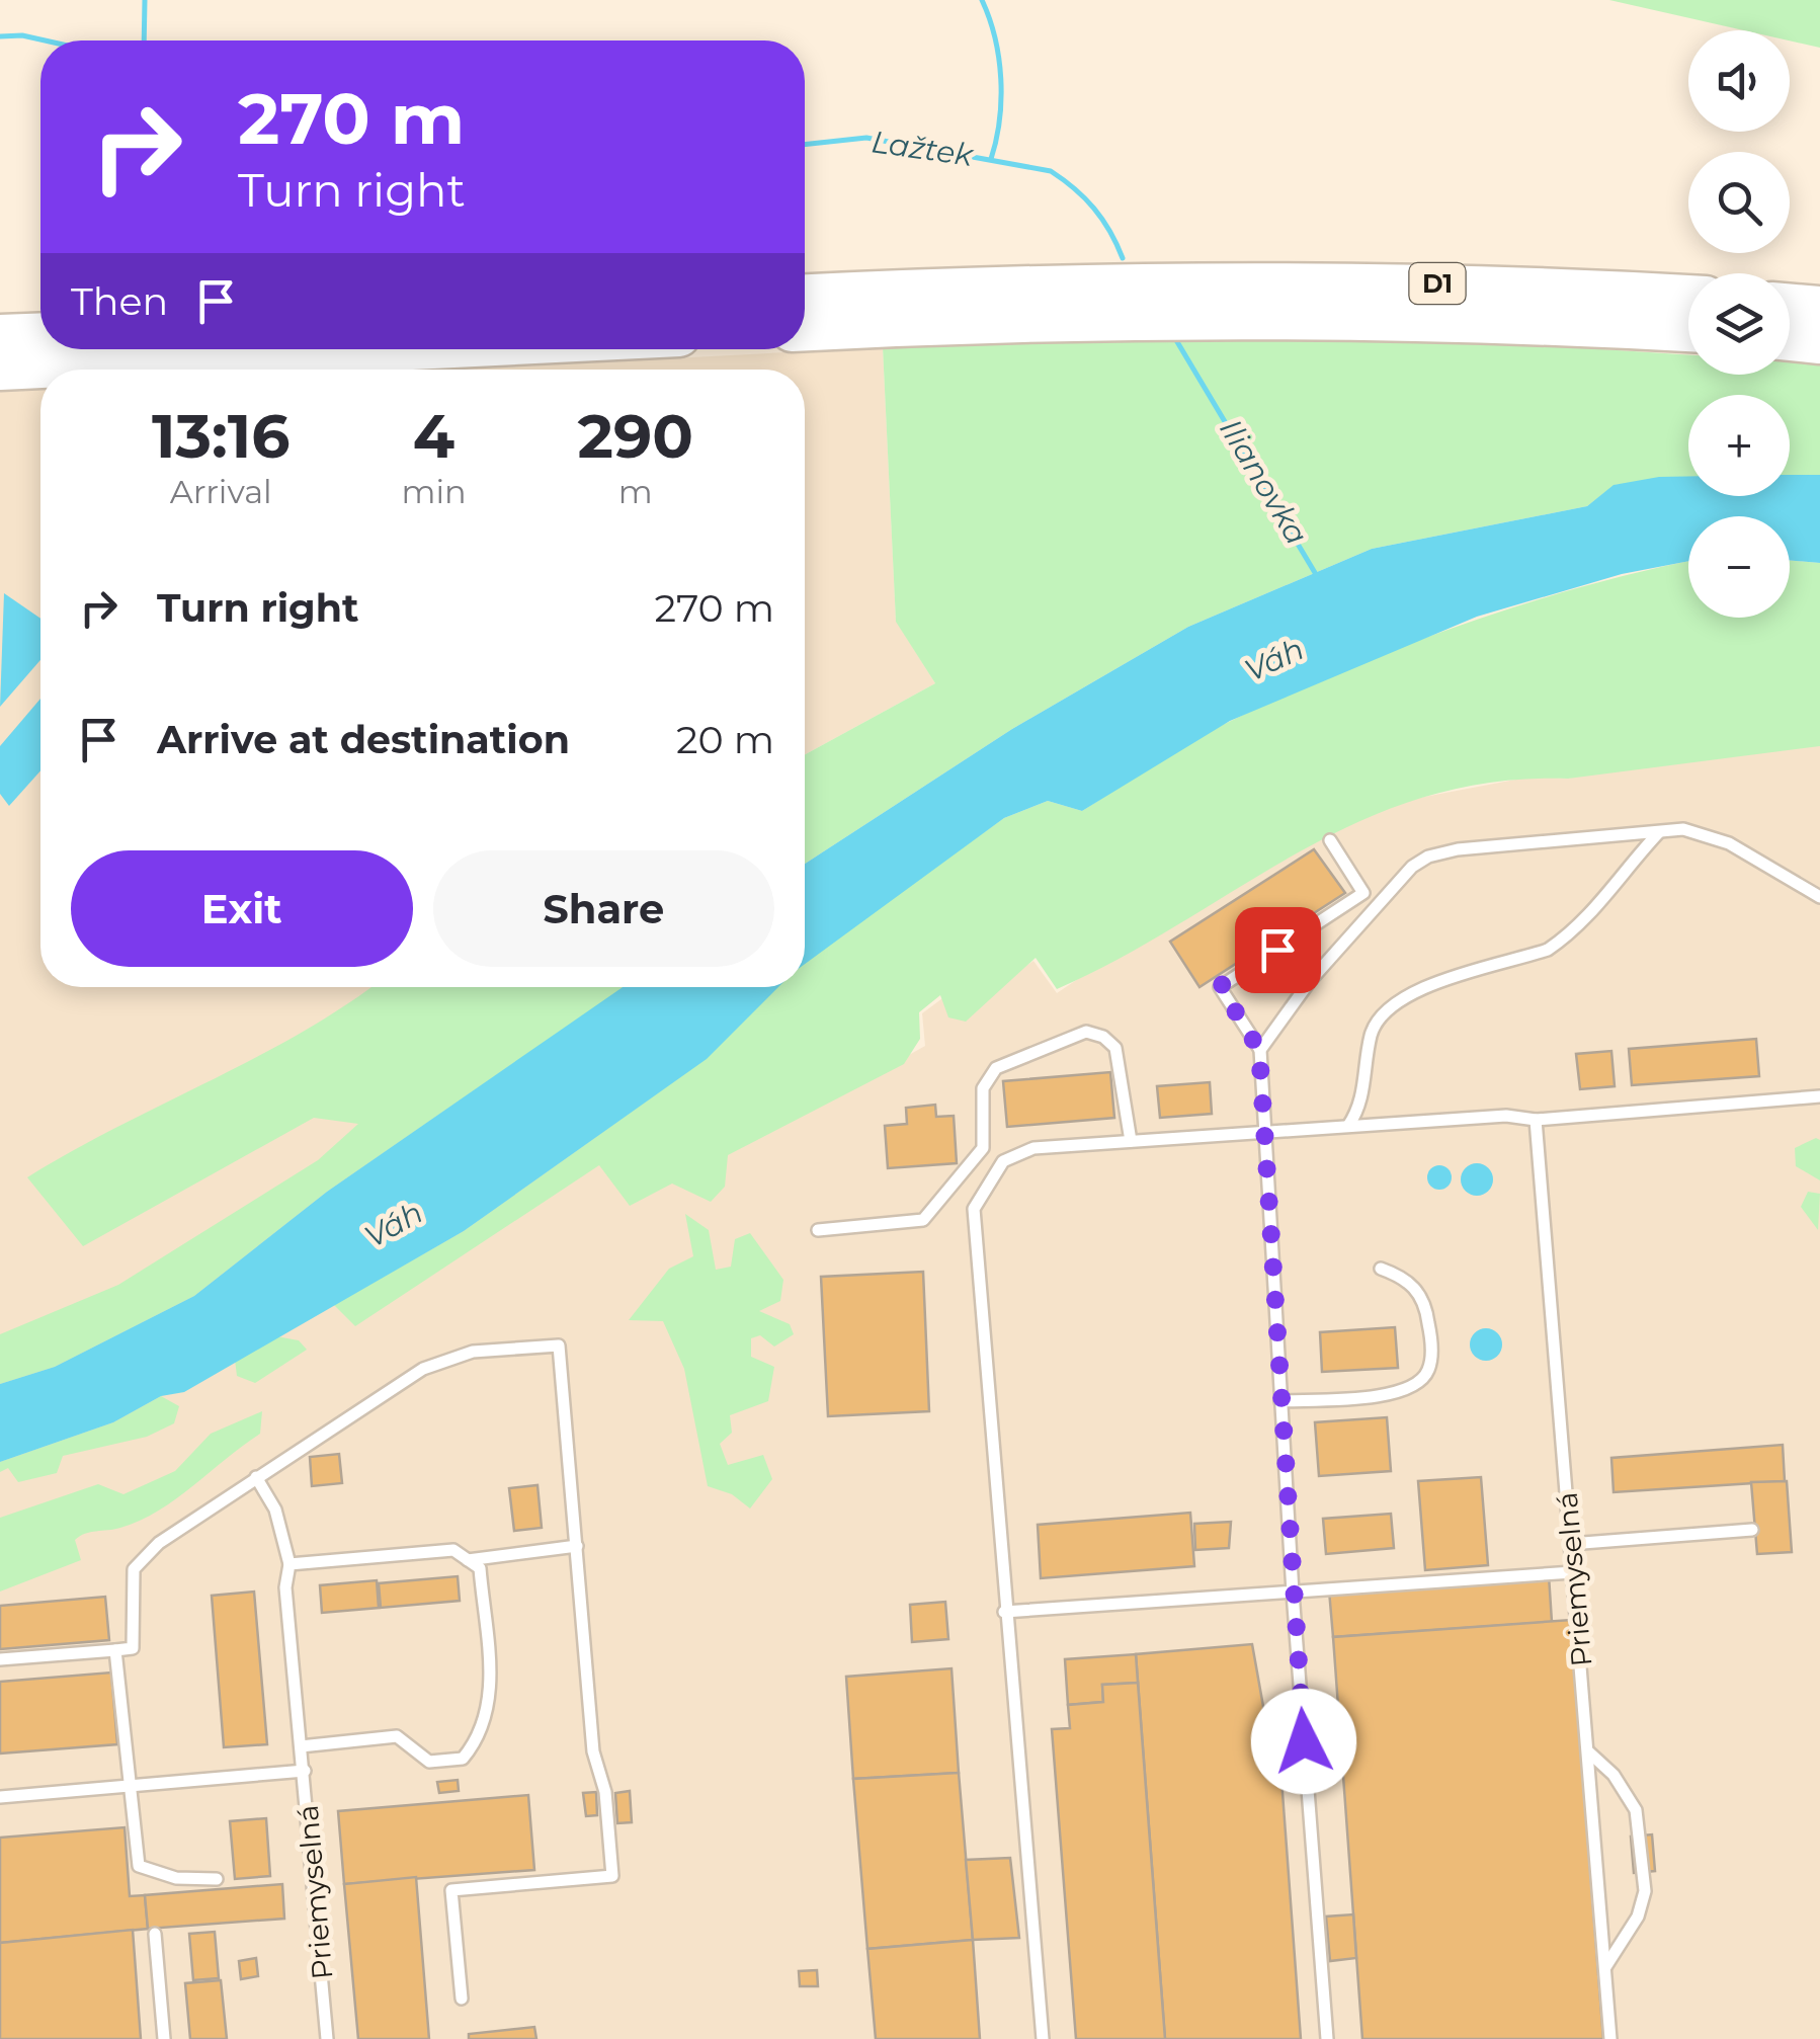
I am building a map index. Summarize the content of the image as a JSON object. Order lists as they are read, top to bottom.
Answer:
{
  "streets": {
    "highway": ["D1"],
    "lane": ["Priemyselná"]
  },
  "water": ["Lažtek", "Ilianovka", "Váh"],
  "page": {
    "map_buttons": ["+", "−"],
    "turn": ["270 m", "Turn right"],
    "then": "Then",
    "eta": [
      "13:16",
      "Arrival",
      "4",
      "min",
      "290",
      "m"
    ],
    "list": [
      {
        "name": "Turn right",
        "value": "270 m"
      },
      {
        "name": "Arrive at destination",
        "value": "20 m"
      }
    ],
    "buttons": ["Exit", "Share"]
  }
}
